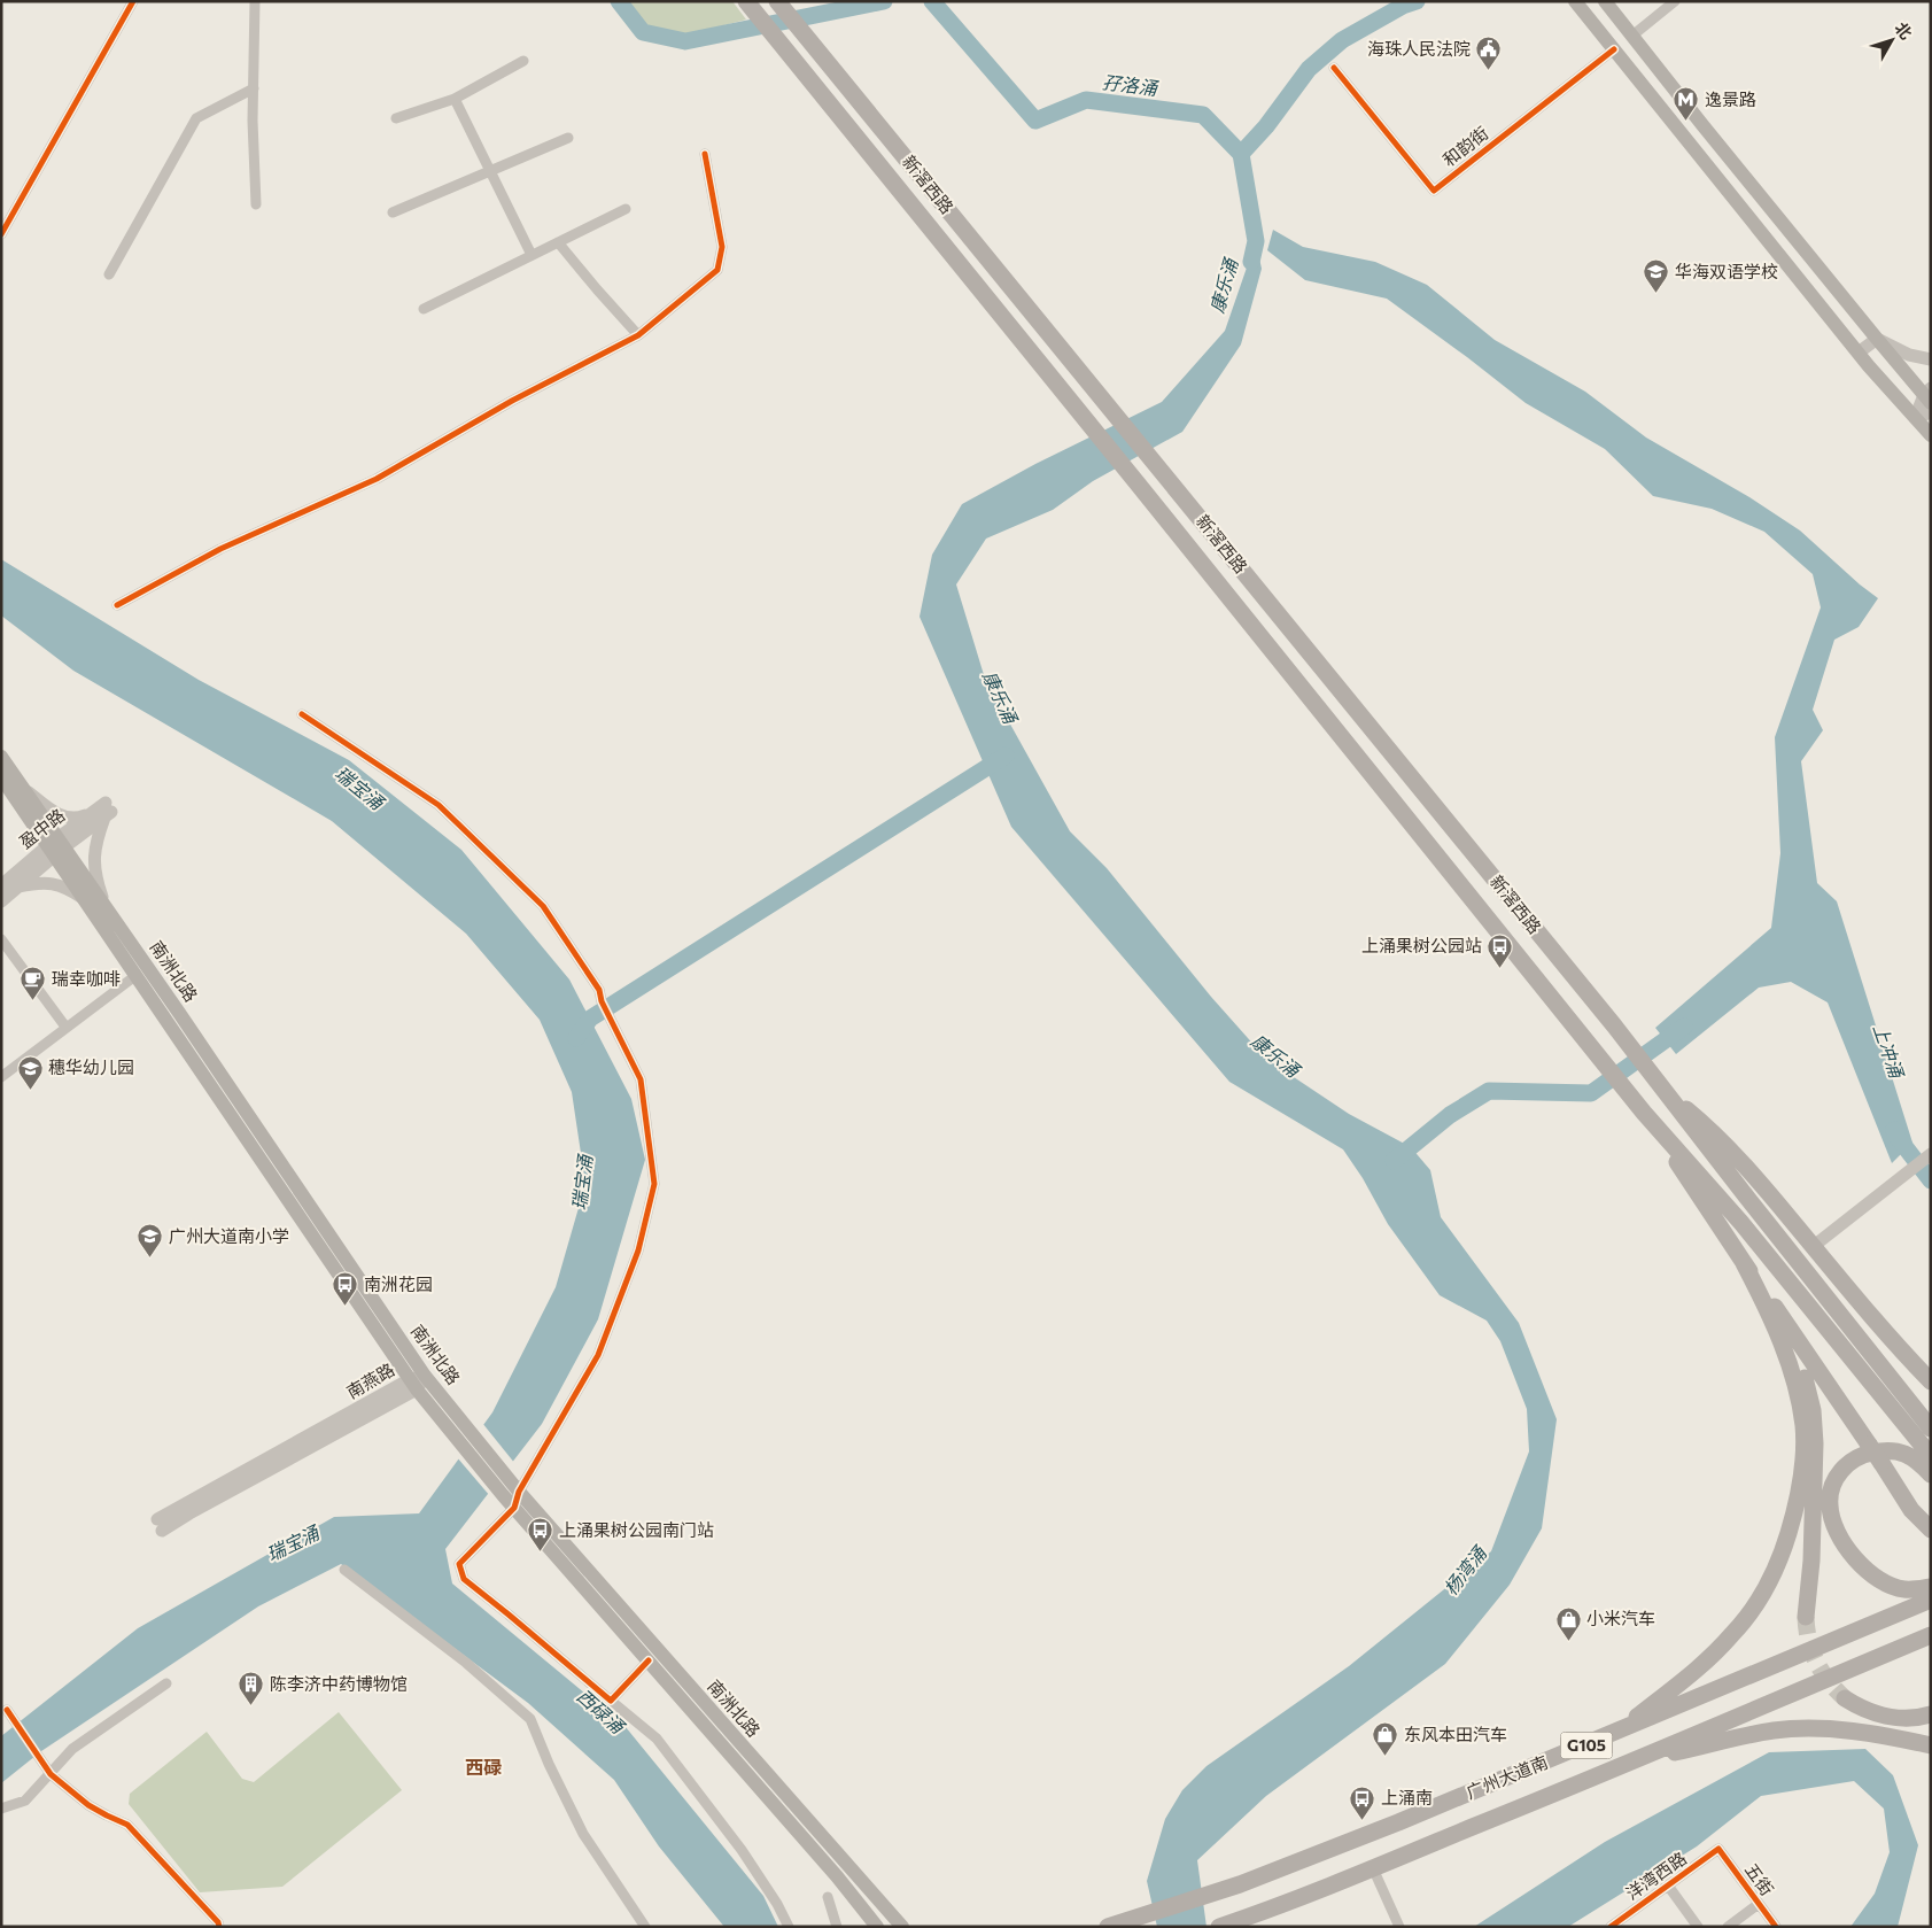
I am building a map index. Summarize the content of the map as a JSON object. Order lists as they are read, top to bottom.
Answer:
{
  "streets": {
    "highway": ["新滘西路", "G105", "广州大道南"],
    "main road": ["南洲北路"],
    "street": [
      "和韵街",
      "盈中路",
      "南燕路",
      "洋湾西路",
      "五街"
    ]
  },
  "crossings": [
    ["盈中路", "南洲北路"],
    ["南洲北路", "南燕路"],
    ["洋湾西路", "五街"]
  ],
  "districts": ["西碌"],
  "water": [
    "孖洛涌",
    "康乐涌",
    "瑞宝涌",
    "上冲涌",
    "杨湾涌",
    "西碌涌"
  ],
  "places": {
    "public building": ["海珠人民法院"],
    "metro station": ["逸景路"],
    "school or university": ["华海双语学校", "穗华幼儿园", "广州大道南小学"],
    "bus stop": [
      "上涌果树公园站",
      "南洲花园",
      "上涌果树公园南门站",
      "上涌南"
    ],
    "cafe": ["瑞幸咖啡"],
    "shop": ["小米汽车", "东风本田汽车"],
    "building": ["陈李济中药博物馆"]
  },
  "north": "top right"
}
